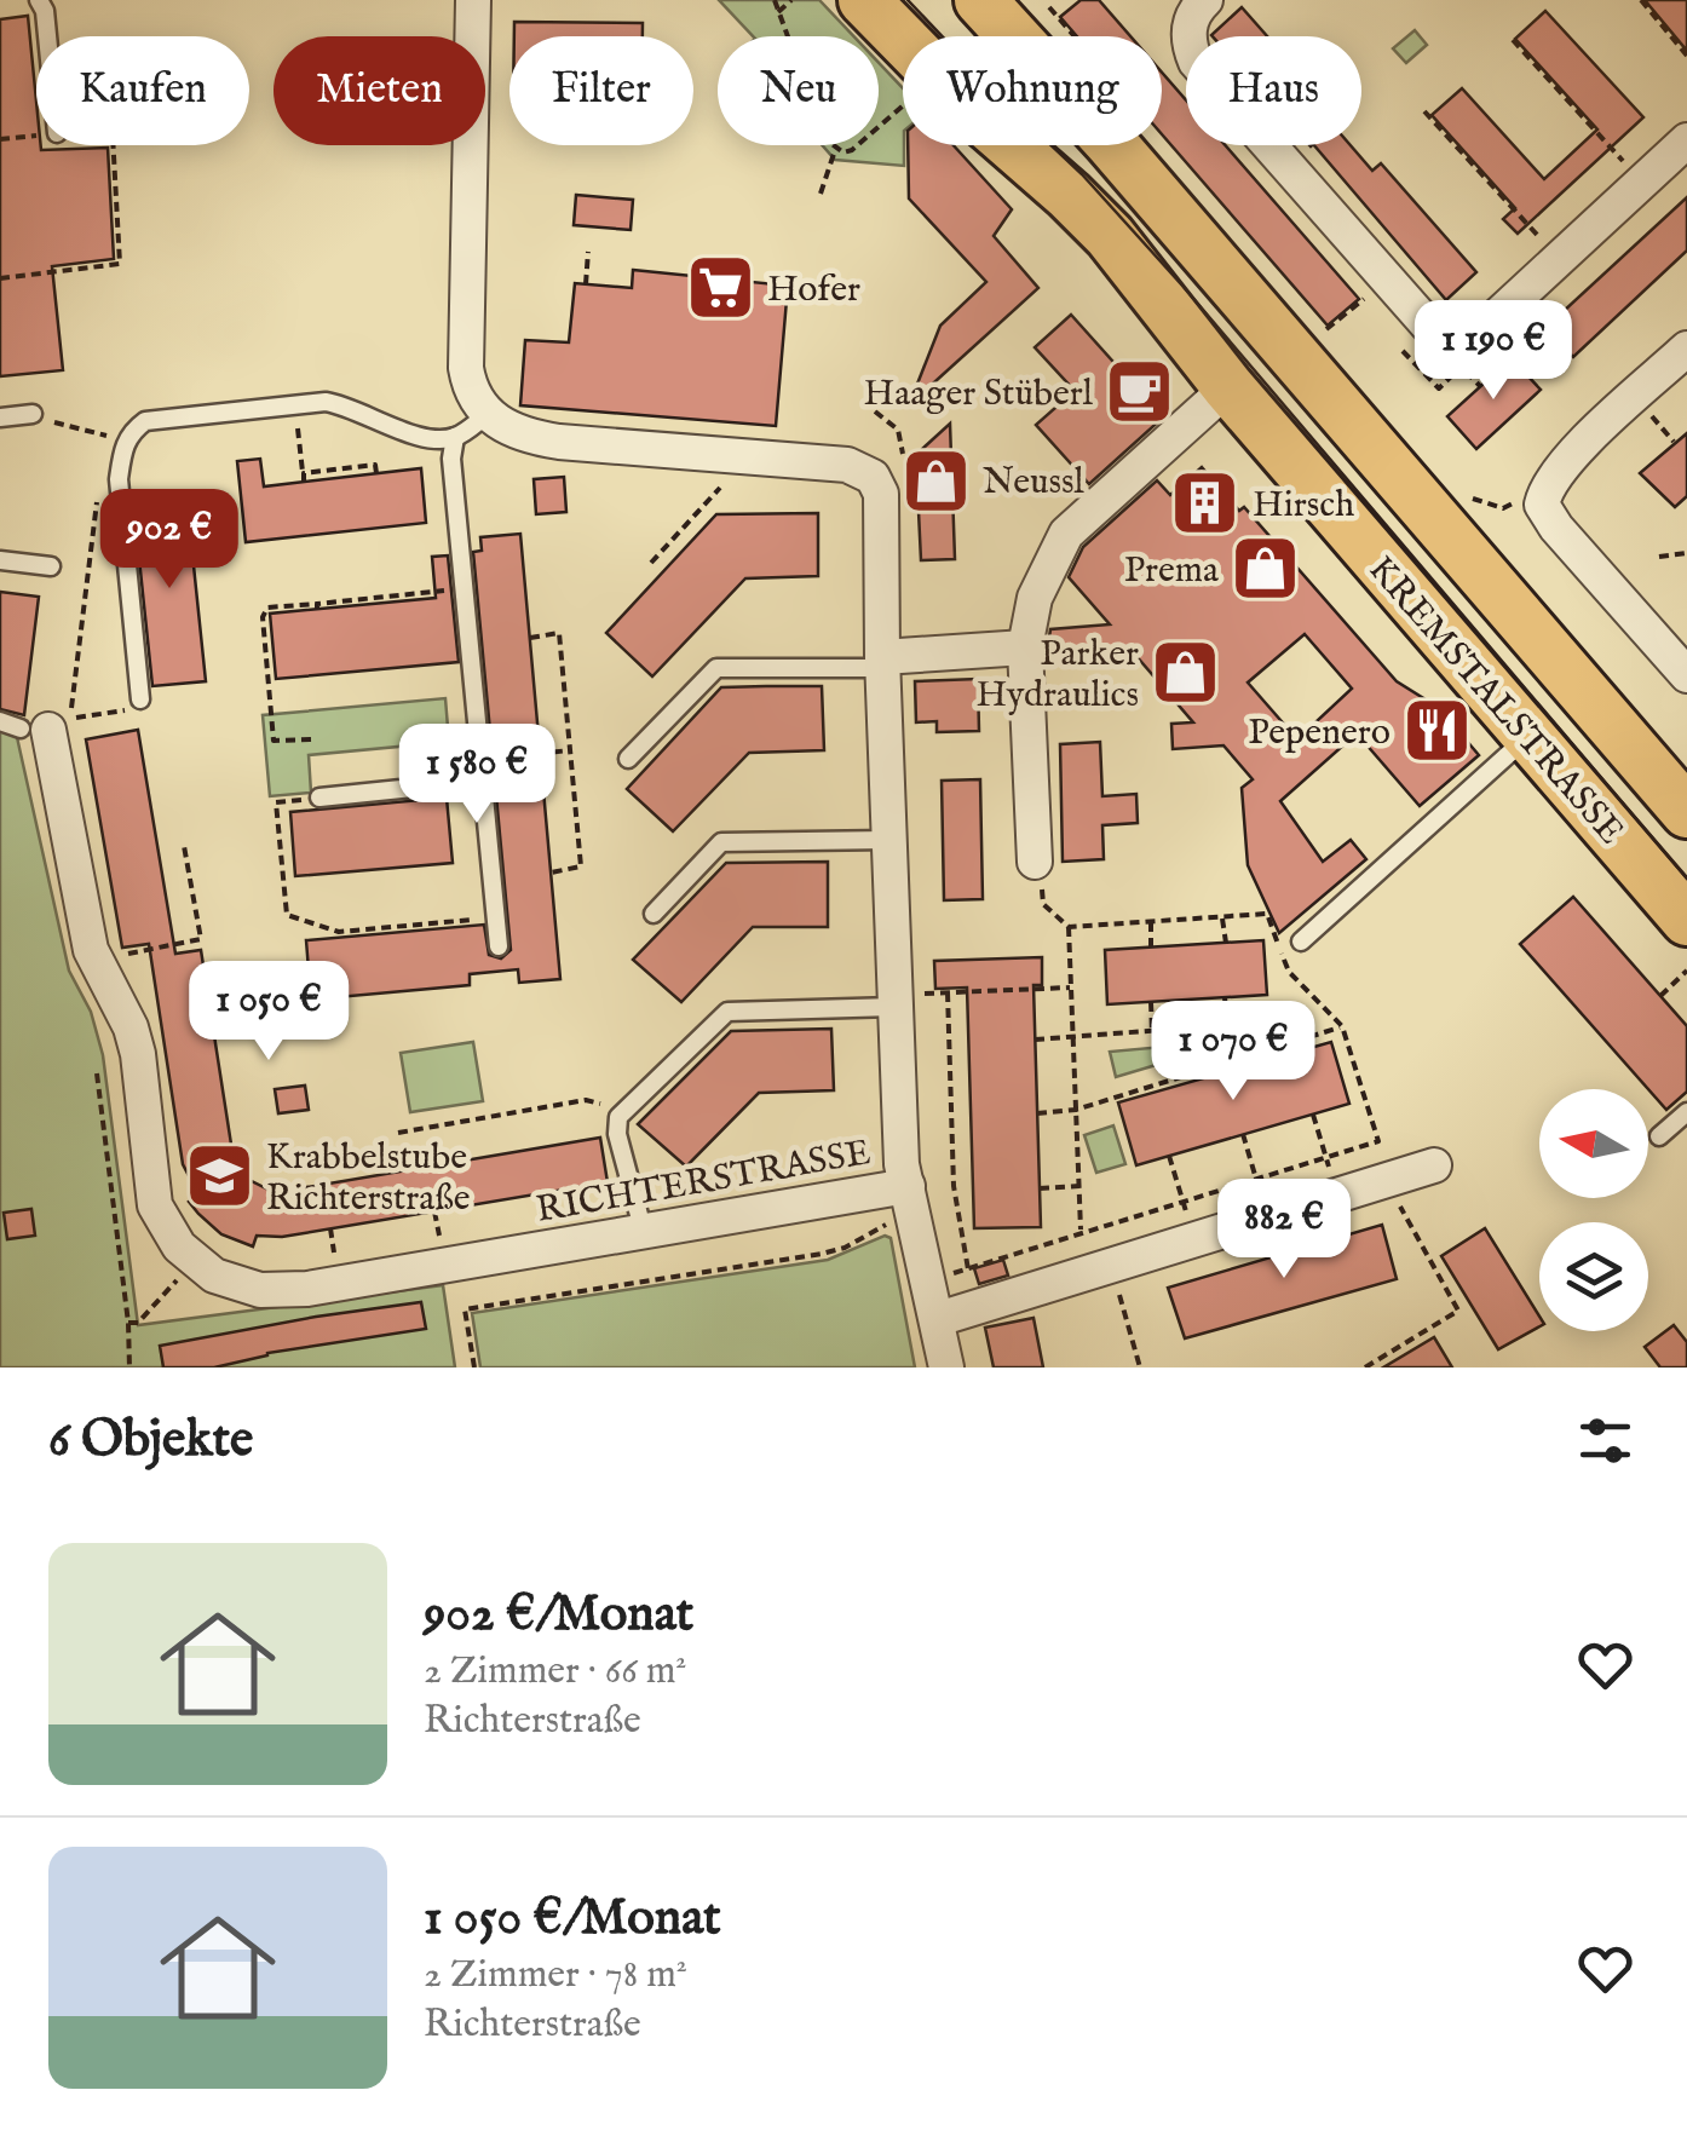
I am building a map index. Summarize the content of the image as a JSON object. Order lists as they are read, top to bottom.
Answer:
{
  "streets": {
    "main road": ["KREMSTALSTRASSE"],
    "street": ["RICHTERSTRASSE"]
  },
  "places": {
    "supermarket": ["Hofer"],
    "cafe": ["Haager Stüberl"],
    "shop": ["Neussl", "Prema", "Parker Hydraulics"],
    "building": ["Hirsch"],
    "restaurant": ["Pepenero"],
    "school or university": ["Krabbelstube Richterstraße"]
  },
  "north": "left",
  "page": {
    "chip": [
      "Kaufen",
      "Mieten",
      "Filter",
      "Neu",
      "Wohnung",
      "Haus"
    ],
    "price": [
      "1 190 €",
      "902 €",
      "1 580 €",
      "1 050 €",
      "1 070 €",
      "882 €"
    ],
    "heading": "6 Objekte",
    "list": [
      {
        "name": "902 €/Monat",
        "note": "2 Zimmer · 66 m² · Richterstraße"
      },
      {
        "name": "1 050 €/Monat",
        "note": "2 Zimmer · 78 m² · Richterstraße"
      }
    ]
  }
}
